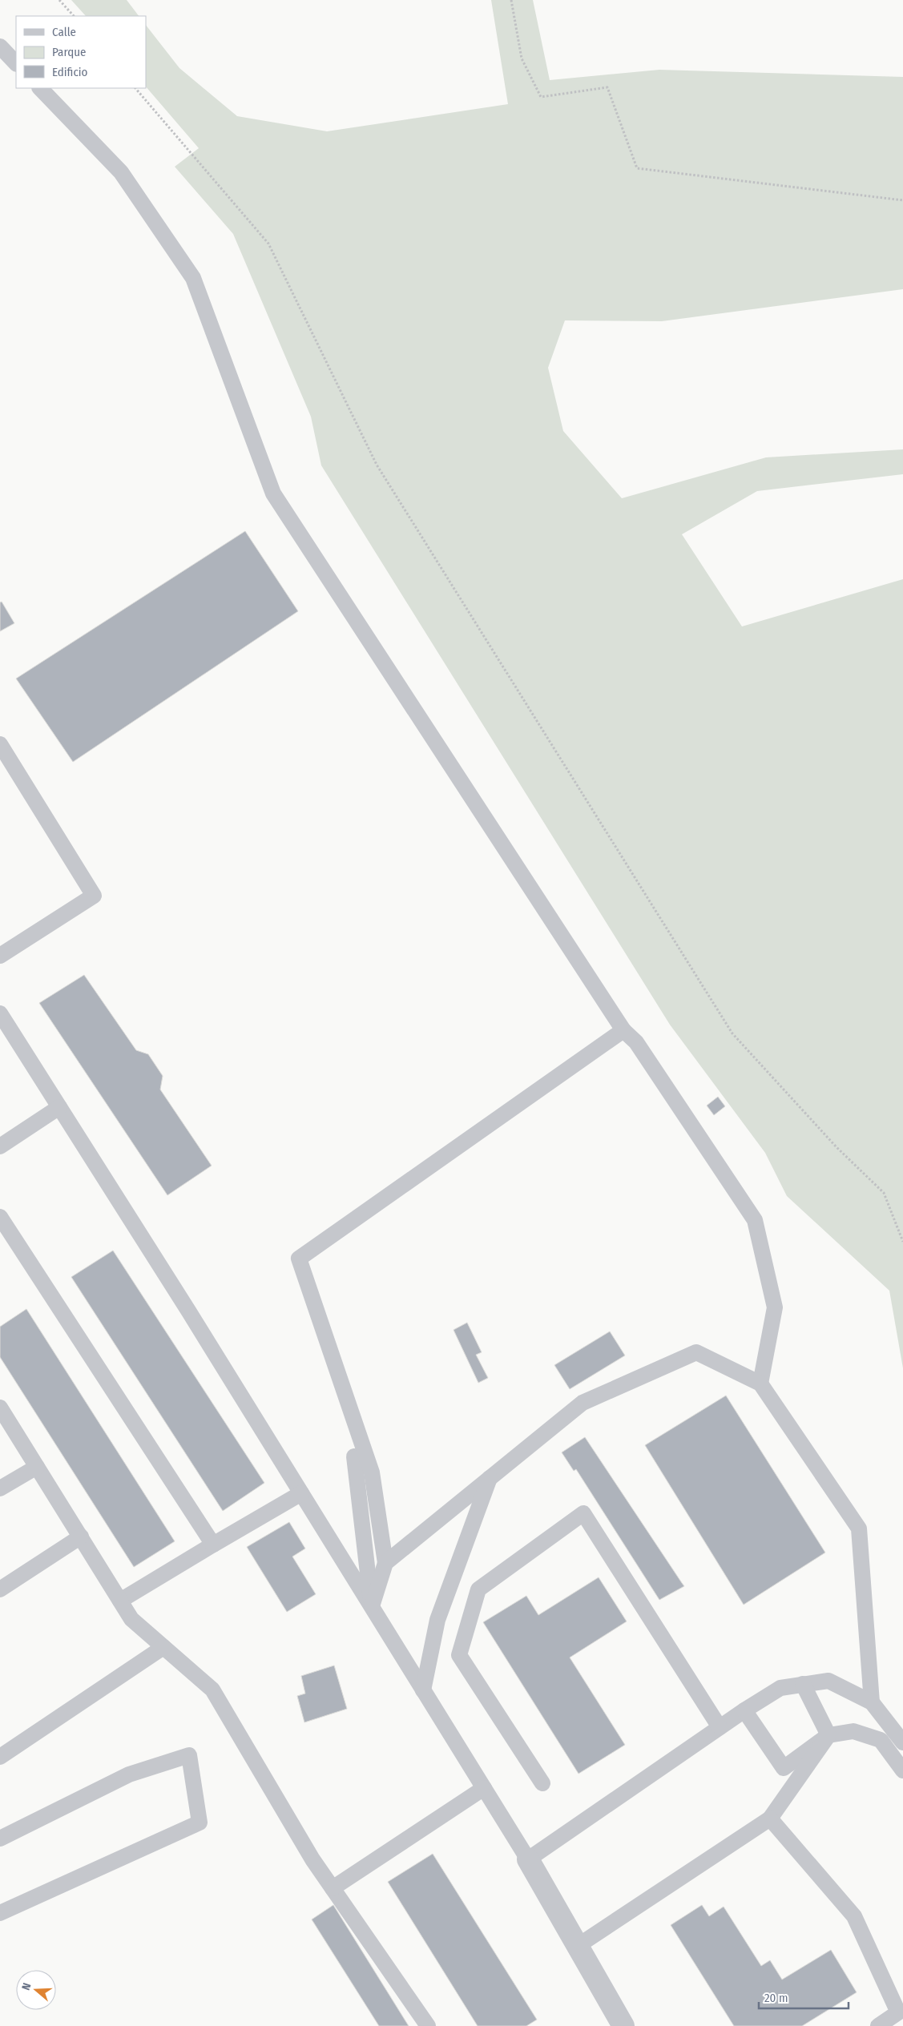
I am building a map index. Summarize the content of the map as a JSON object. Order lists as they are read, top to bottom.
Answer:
{
  "legend": ["Calle", "Parque", "Edificio"],
  "scale_bar": "20 m",
  "north": "left"
}
